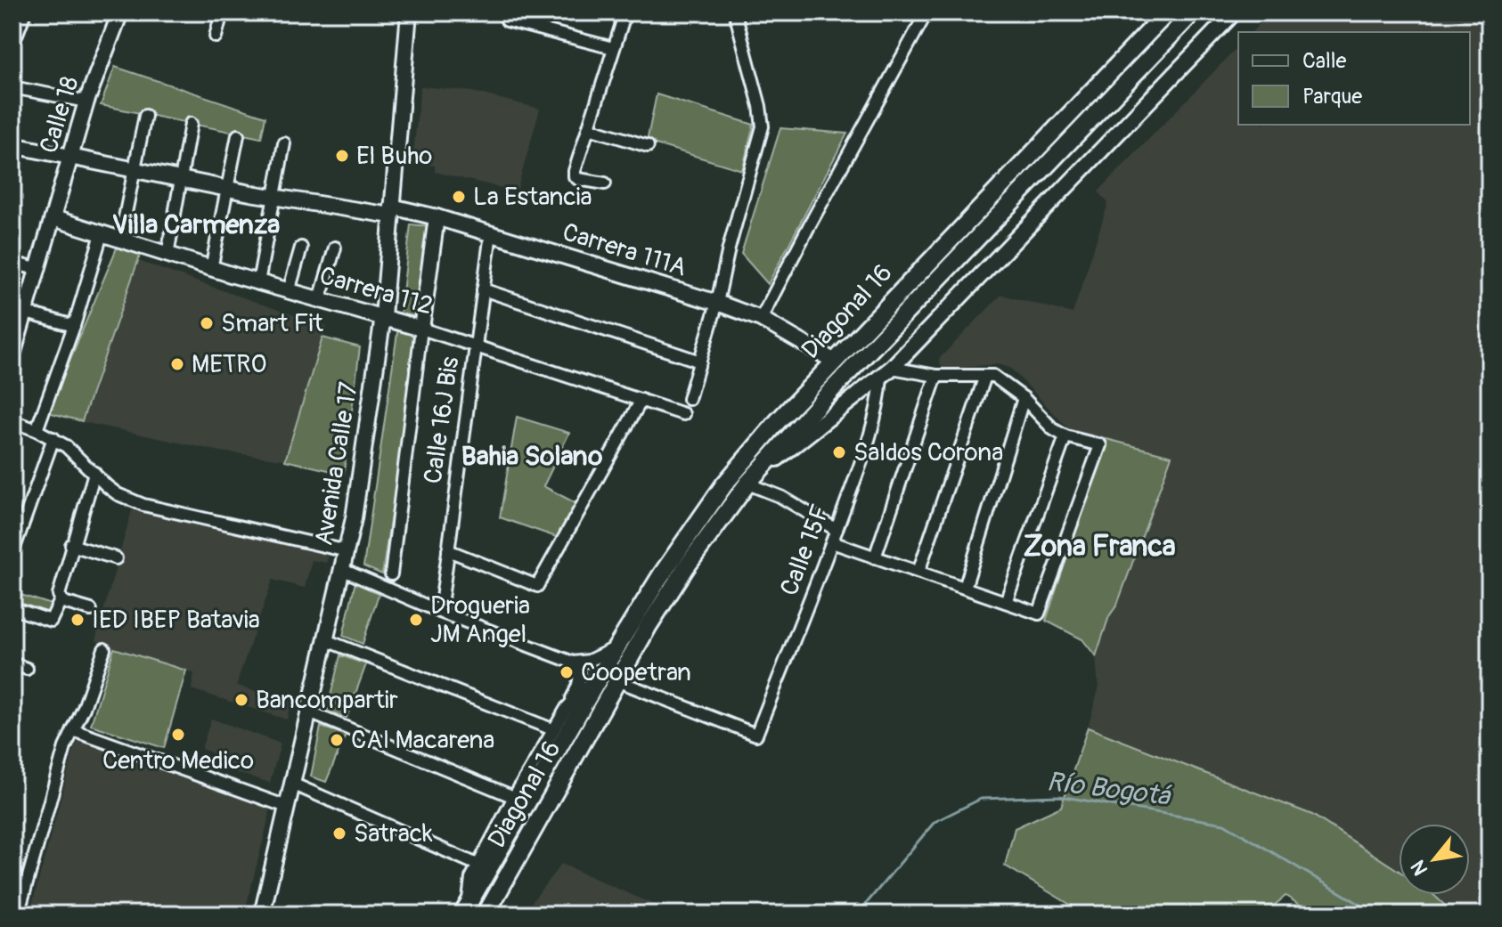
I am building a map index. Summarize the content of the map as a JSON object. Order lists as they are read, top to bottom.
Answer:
{
  "streets": {
    "main road": ["Diagonal 16"],
    "street": [
      "Calle 18",
      "Carrera 111A",
      "Carrera 112",
      "Calle 16J Bis",
      "Avenida Calle 17",
      "Calle 15F"
    ]
  },
  "crossings": [
    ["Calle 18", "Carrera 111A"],
    ["Calle 18", "Carrera 112"],
    ["Carrera 111A", "Diagonal 16"],
    ["Carrera 111A", "Calle 16J Bis"],
    ["Carrera 111A", "Avenida Calle 17"],
    ["Carrera 112", "Calle 16J Bis"],
    ["Carrera 112", "Avenida Calle 17"],
    ["Diagonal 16", "Calle 15F"]
  ],
  "districts": ["Villa Carmenza", "Bahia Solano", "Zona Franca"],
  "water": ["Río Bogotá"],
  "places": [
    "El Buho",
    "La Estancia",
    "Smart Fit",
    "METRO",
    "Saldos Corona",
    "IED IBEP Batavia",
    "Drogueria JM Angel",
    "Coopetran",
    "Bancompartir",
    "Centro Medico",
    "CAI Macarena",
    "Satrack"
  ],
  "legend": ["Calle", "Parque"],
  "north": "bottom left"
}
